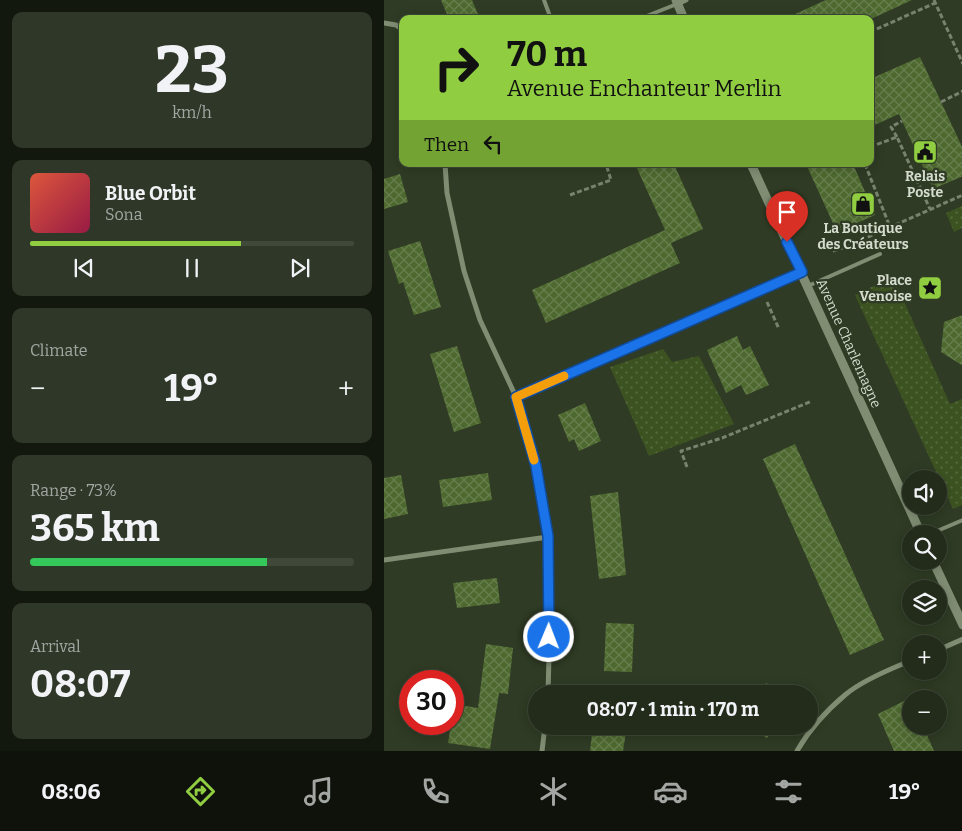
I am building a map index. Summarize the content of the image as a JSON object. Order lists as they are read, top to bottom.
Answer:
{
  "streets": {
    "street": ["Avenue Charlemagne"]
  },
  "places": {
    "public building": ["Relais Poste"],
    "shop": ["La Boutique des Créateurs"],
    "place": ["Place Venoise"]
  },
  "page": {
    "tile": [
      ["23", "km/h"],
      "Climate",
      ["Range · 73%", "365 km"],
      ["Arrival", "08:07"]
    ],
    "turn": ["70 m", "Avenue Enchanteur Merlin"],
    "then": "Then",
    "song": ["Blue Orbit", "Sona"],
    "heat": ["−", "19°", "+"],
    "map_buttons": ["+", "−"],
    "limit": "30",
    "trip": "08:07 · 1 min · 170 m",
    "tabs": ["08:06", "19°"]
  }
}
